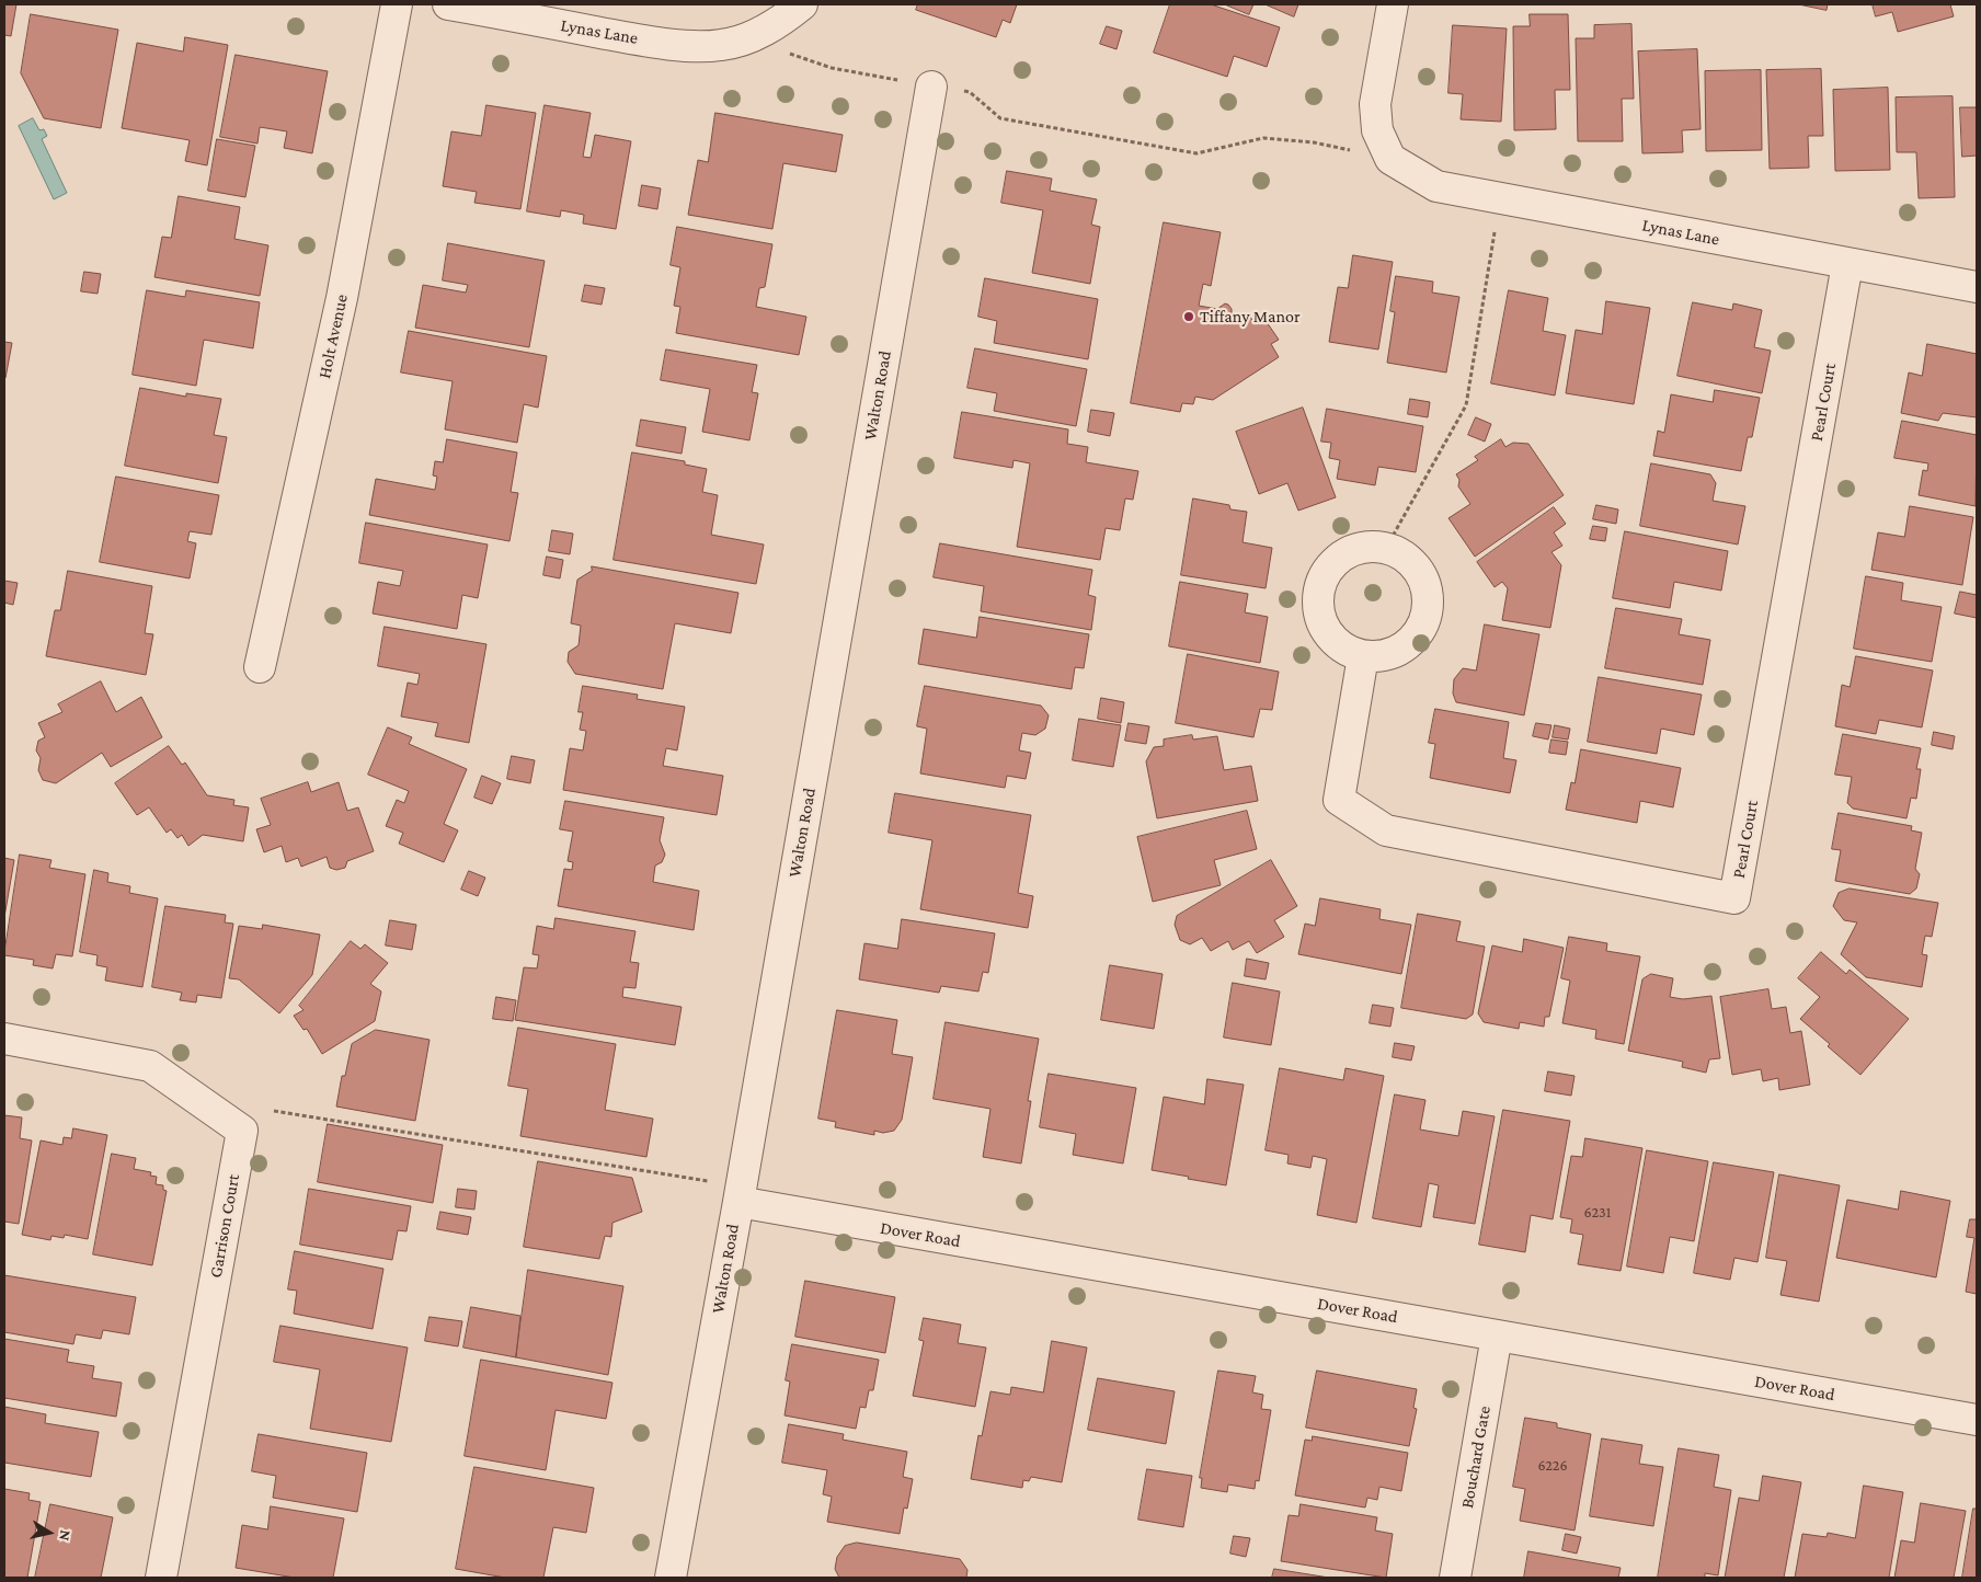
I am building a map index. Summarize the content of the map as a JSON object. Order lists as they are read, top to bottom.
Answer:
{
  "streets": {
    "street": [
      "Lynas Lane",
      "Holt Avenue",
      "Walton Road",
      "Pearl Court",
      "Garrison Court",
      "Dover Road",
      "Bouchard Gate"
    ]
  },
  "crossings": [
    ["Lynas Lane", "Pearl Court"],
    ["Walton Road", "Dover Road"],
    ["Dover Road", "Bouchard Gate"]
  ],
  "places": ["Tiffany Manor"],
  "house_numbers": ["6231", "6226"],
  "north": "right"
}
